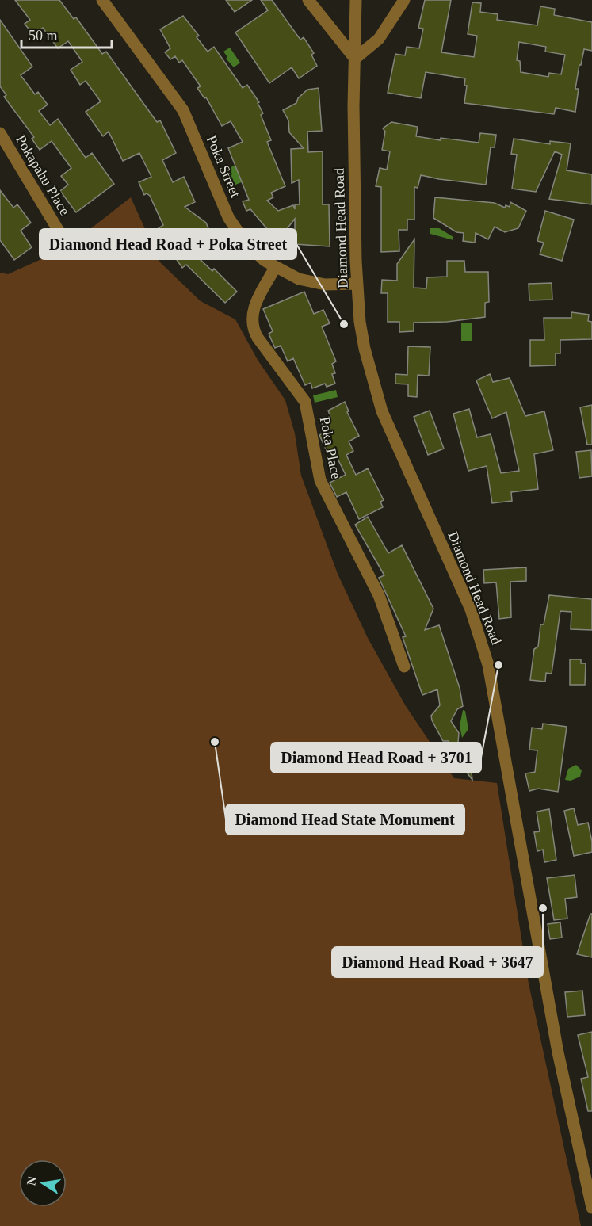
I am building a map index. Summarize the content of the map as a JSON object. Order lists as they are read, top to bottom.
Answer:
{
  "streets": {
    "street": [
      "Poka Street",
      "Pokapahu Place",
      "Diamond Head Road",
      "Poka Place"
    ]
  },
  "crossings": [
    ["Poka Street", "Diamond Head Road"],
    ["Poka Street", "Poka Place"]
  ],
  "places": [
    "Diamond Head Road + Poka Street",
    "Diamond Head Road + 3701",
    "Diamond Head State Monument",
    "Diamond Head Road + 3647"
  ],
  "scale_bar": "50 m",
  "north": "left"
}
